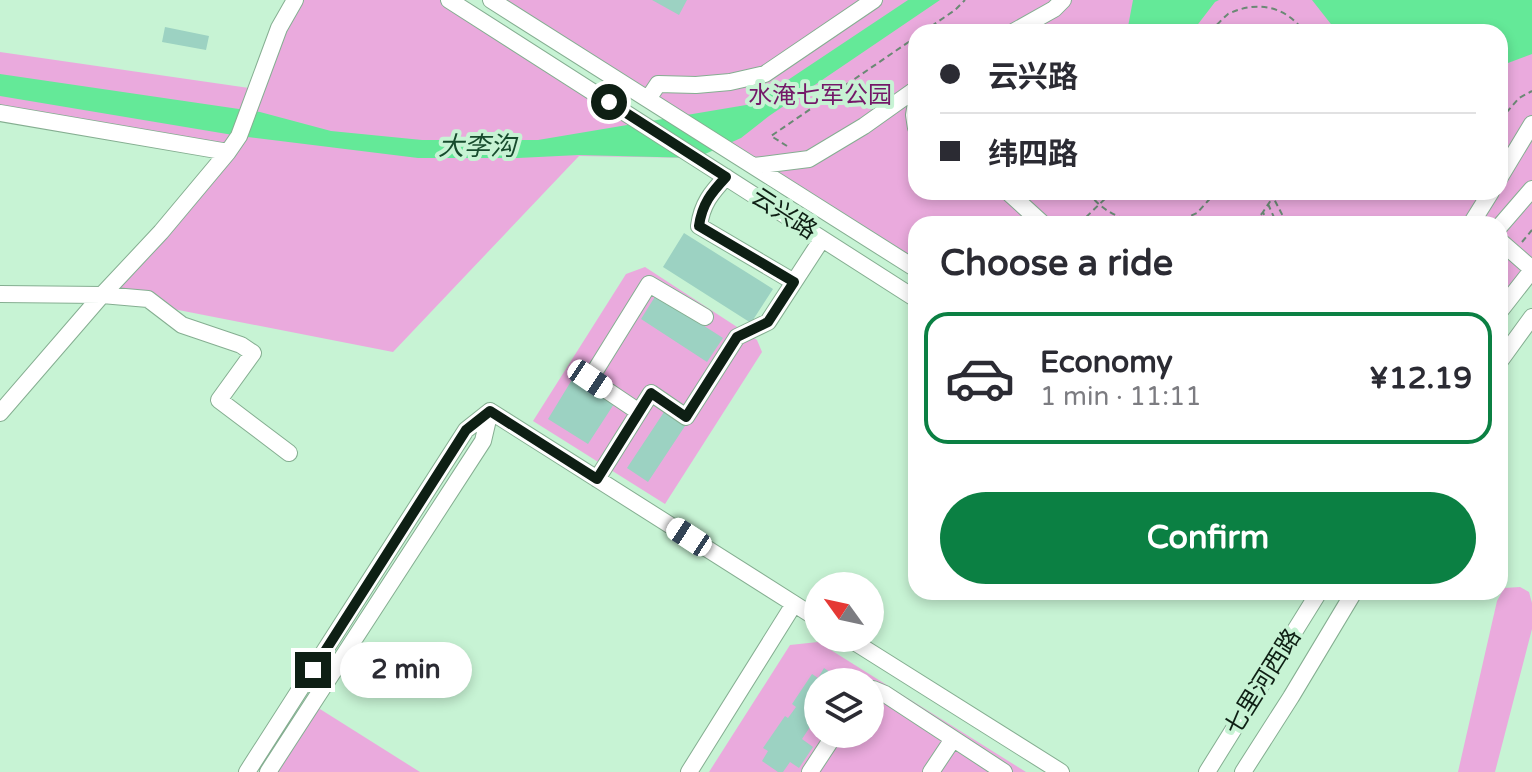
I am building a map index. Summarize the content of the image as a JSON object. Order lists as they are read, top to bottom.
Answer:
{
  "streets": {
    "street": ["云兴路", "七里河西路"]
  },
  "water": ["大李沟"],
  "parks": ["水淹七军公园"],
  "north": "top left",
  "page": {
    "banner": ["云兴路", "纬四路"],
    "heading": "Choose a ride",
    "list": [
      {
        "name": "Economy",
        "note": "1 min · 11:11",
        "value": "¥12.19"
      }
    ],
    "buttons": "Confirm",
    "bubble": "2 min"
  }
}
